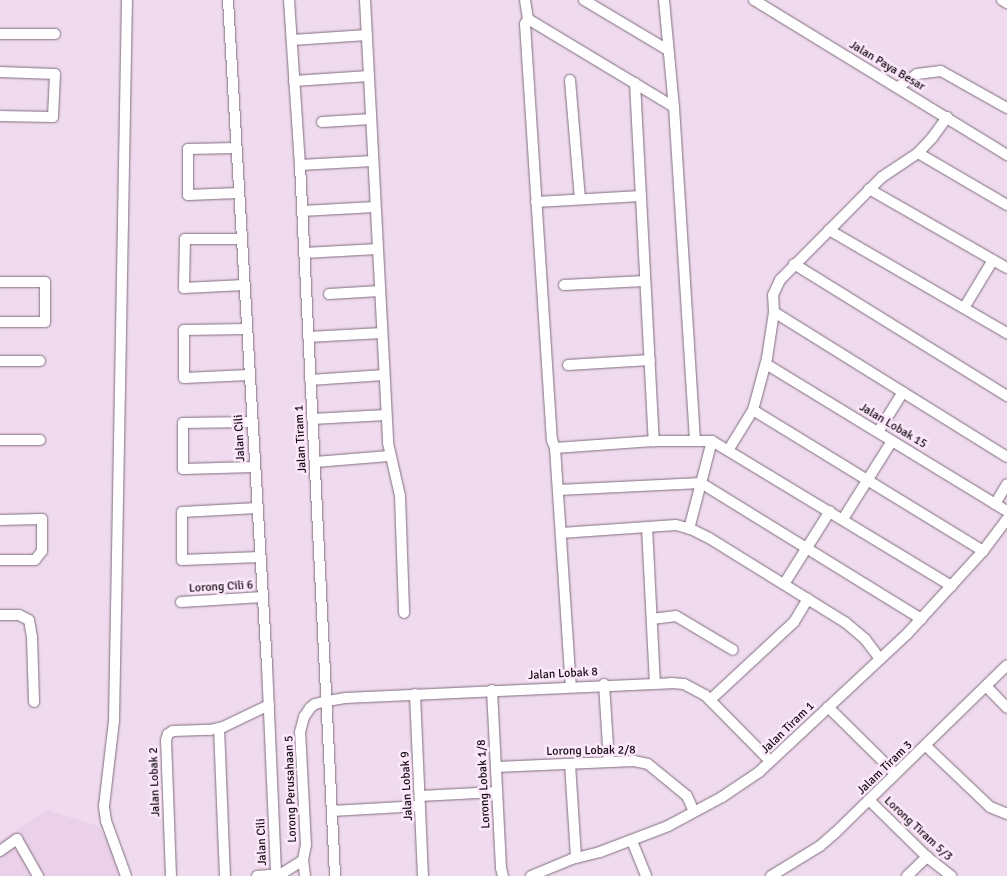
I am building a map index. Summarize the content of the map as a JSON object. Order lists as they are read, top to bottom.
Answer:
{
  "streets": {
    "street": [
      "Jalan Paya Besar",
      "Jalan Lobak 15",
      "Jalan Cili",
      "Jalan Tiram 1",
      "Lorong Cili 6",
      "Jalan Lobak 8",
      "Lorong Lobak 2/8",
      "Jalam Tiram 3",
      "Jalan Lobak 2",
      "Lorong Lobak 1/8",
      "Jalan Lobak 9",
      "Lorong Perusahaan 5",
      "Lorong Tiram 5/3"
    ]
  },
  "crossings": [
    ["Jalan Cili", "Lorong Cili 6"],
    ["Jalan Cili", "Jalan Lobak 2"],
    ["Jalan Cili", "Lorong Perusahaan 5"],
    ["Jalan Tiram 1", "Jalan Lobak 8"],
    ["Jalan Tiram 1", "Lorong Lobak 2/8"],
    ["Jalan Tiram 1", "Lorong Perusahaan 5"],
    ["Jalan Lobak 8", "Lorong Lobak 1/8"],
    ["Jalan Lobak 8", "Jalan Lobak 9"],
    ["Jalan Lobak 8", "Lorong Perusahaan 5"],
    ["Lorong Lobak 2/8", "Lorong Lobak 1/8"],
    ["Jalam Tiram 3", "Lorong Tiram 5/3"]
  ]
}
